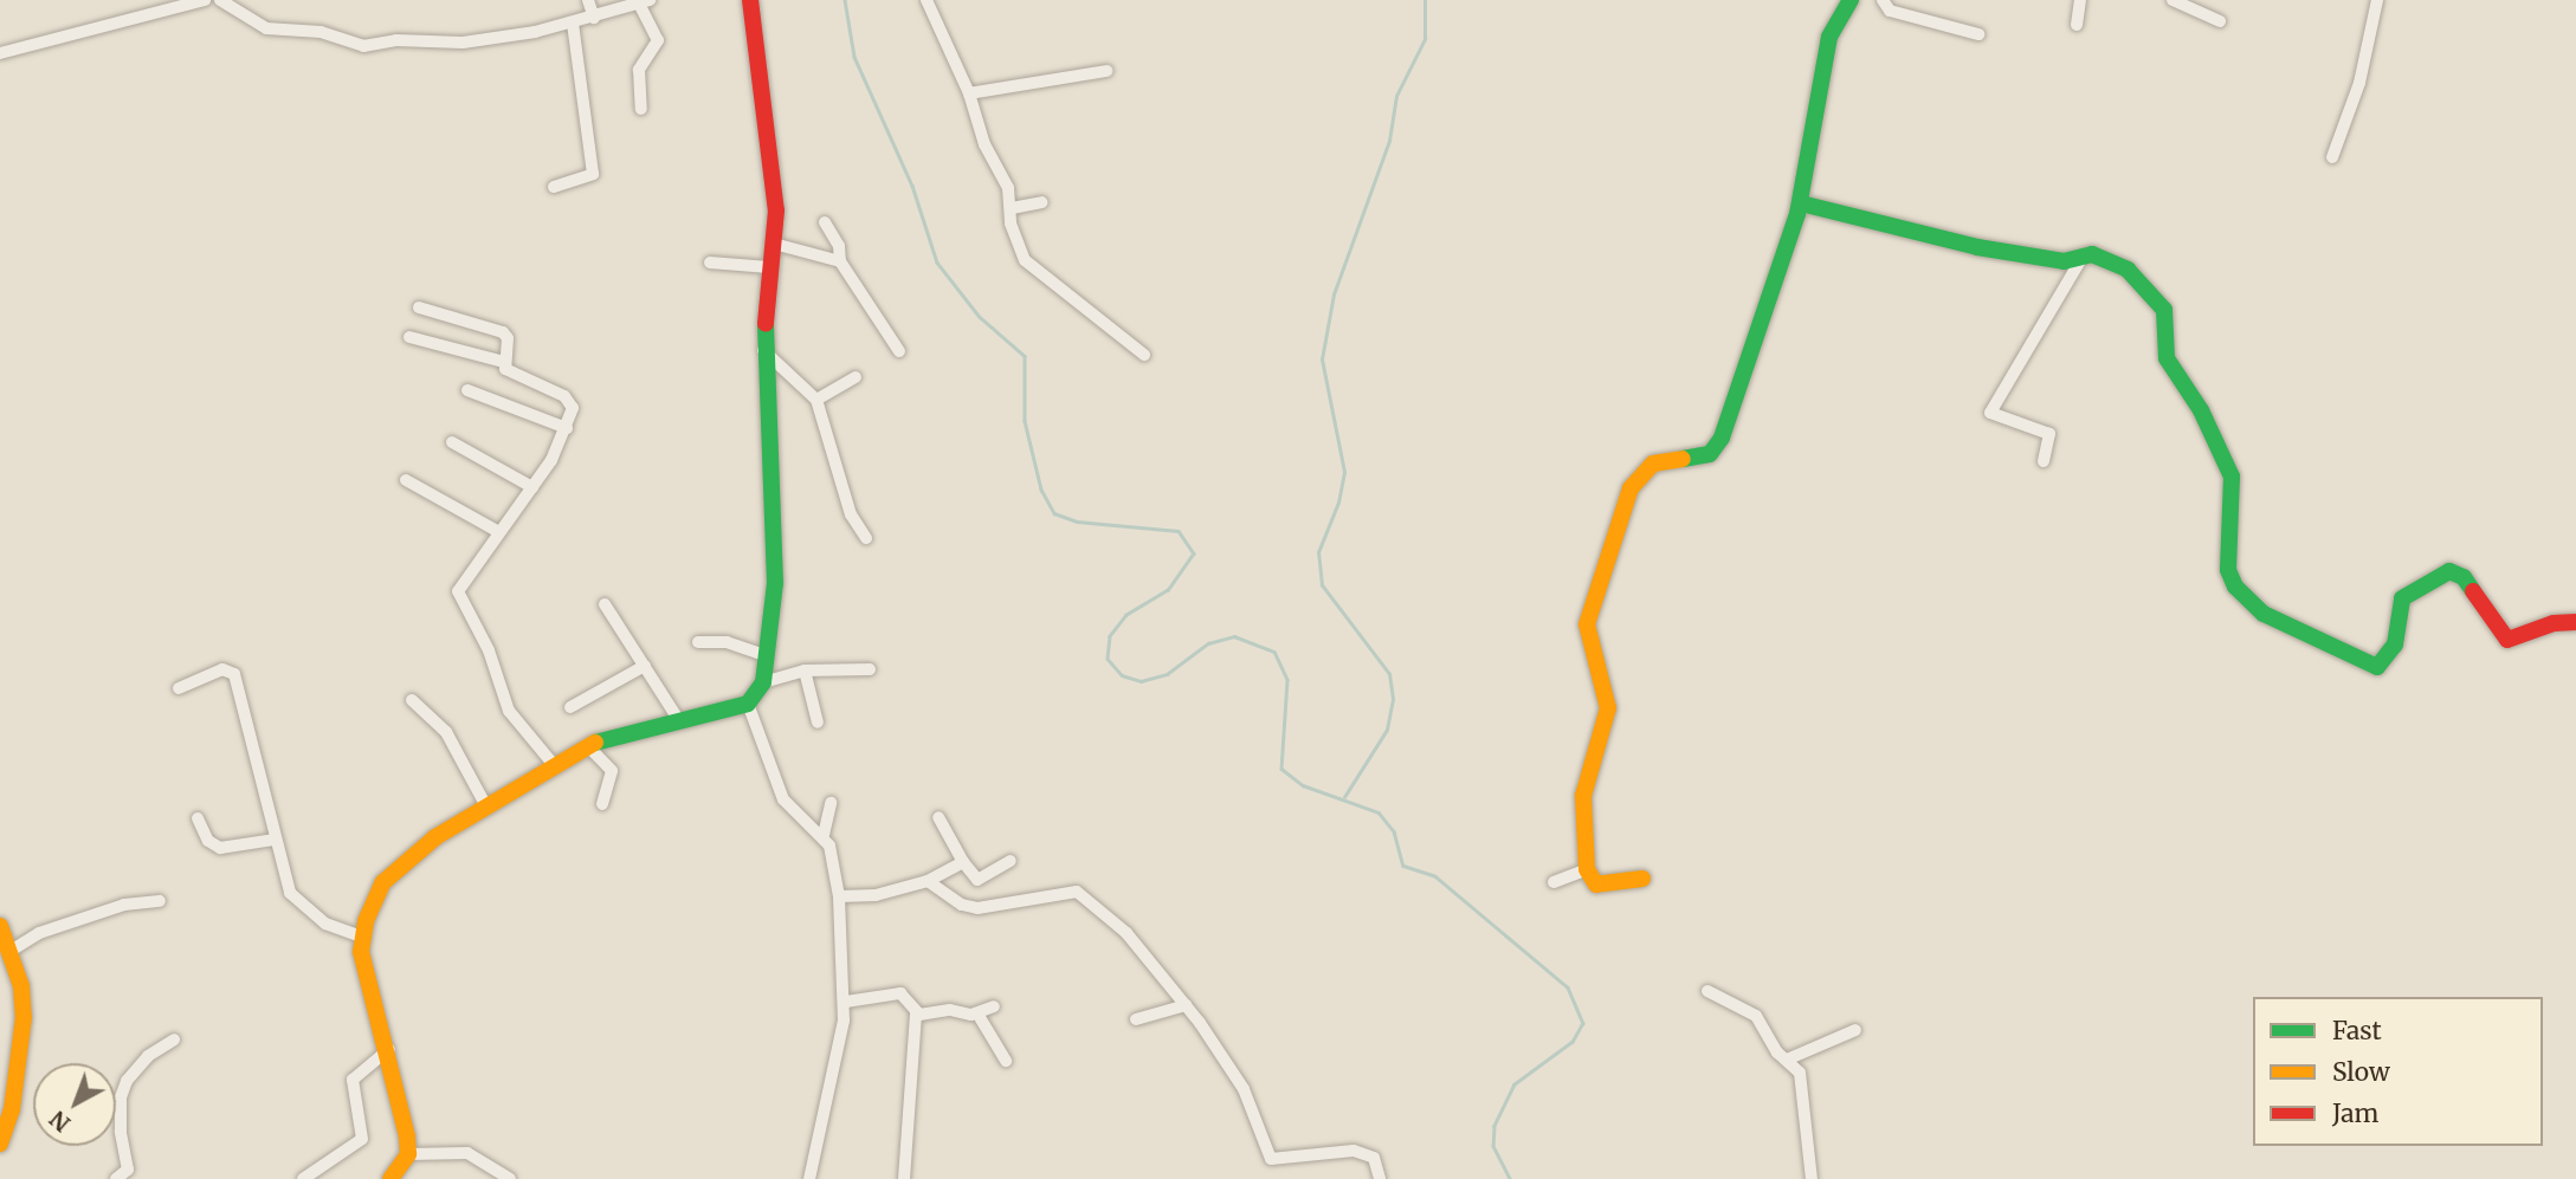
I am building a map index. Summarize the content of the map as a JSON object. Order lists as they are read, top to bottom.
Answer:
{
  "legend": ["Fast", "Slow", "Jam"],
  "north": "bottom left"
}
